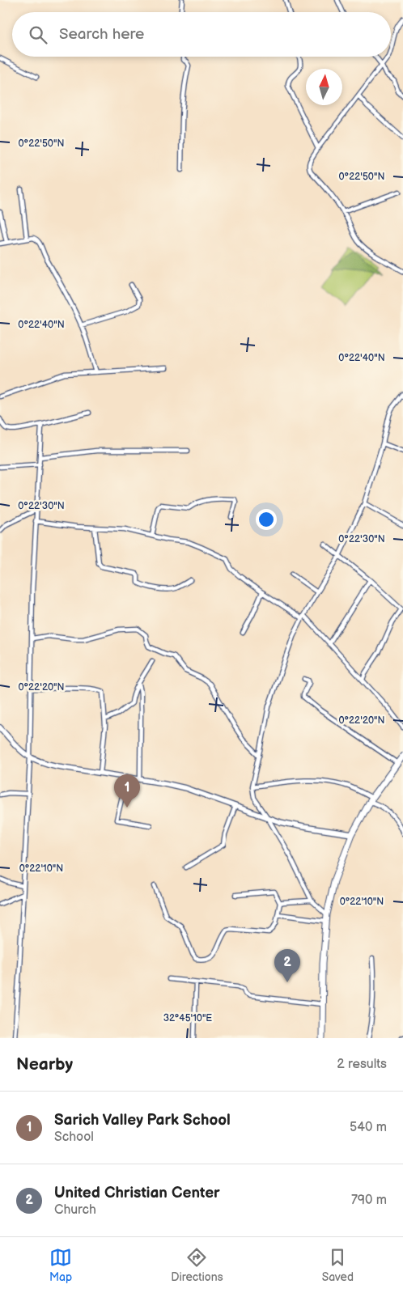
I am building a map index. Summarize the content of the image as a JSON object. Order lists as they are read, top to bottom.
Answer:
{
  "north": "top",
  "page": {
    "search": "Search here",
    "pins": ["1", "2"],
    "heading": ["Nearby", "2 results"],
    "list": [
      {
        "mark": "1",
        "name": "Sarich Valley Park School",
        "note": "School",
        "value": "540 m"
      },
      {
        "mark": "2",
        "name": "United Christian Center",
        "note": "Church",
        "value": "790 m"
      }
    ],
    "nav": ["Map", "Directions", "Saved"]
  },
  "coordinates": [
    "0°22'50\"N",
    "0°22'40\"N",
    "0°22'30\"N",
    "0°22'20\"N",
    "0°22'10\"N",
    "32°45'10\"E"
  ]
}
